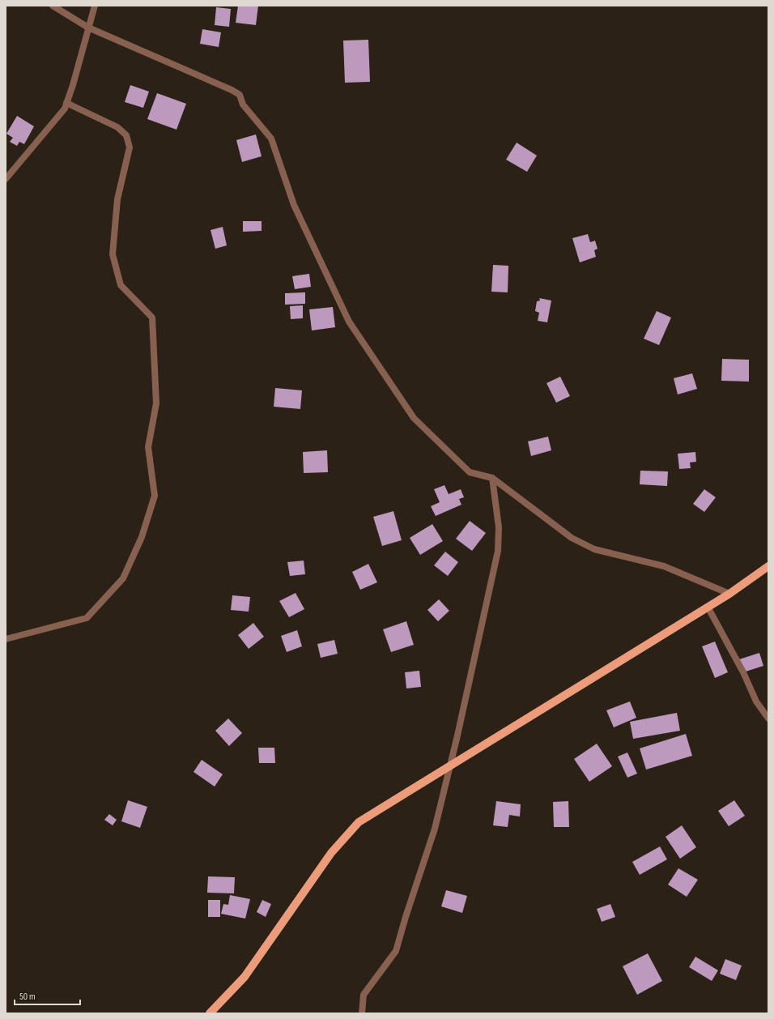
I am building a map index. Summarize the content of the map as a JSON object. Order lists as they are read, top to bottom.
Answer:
{
  "scale_bar": "50 m"
}
